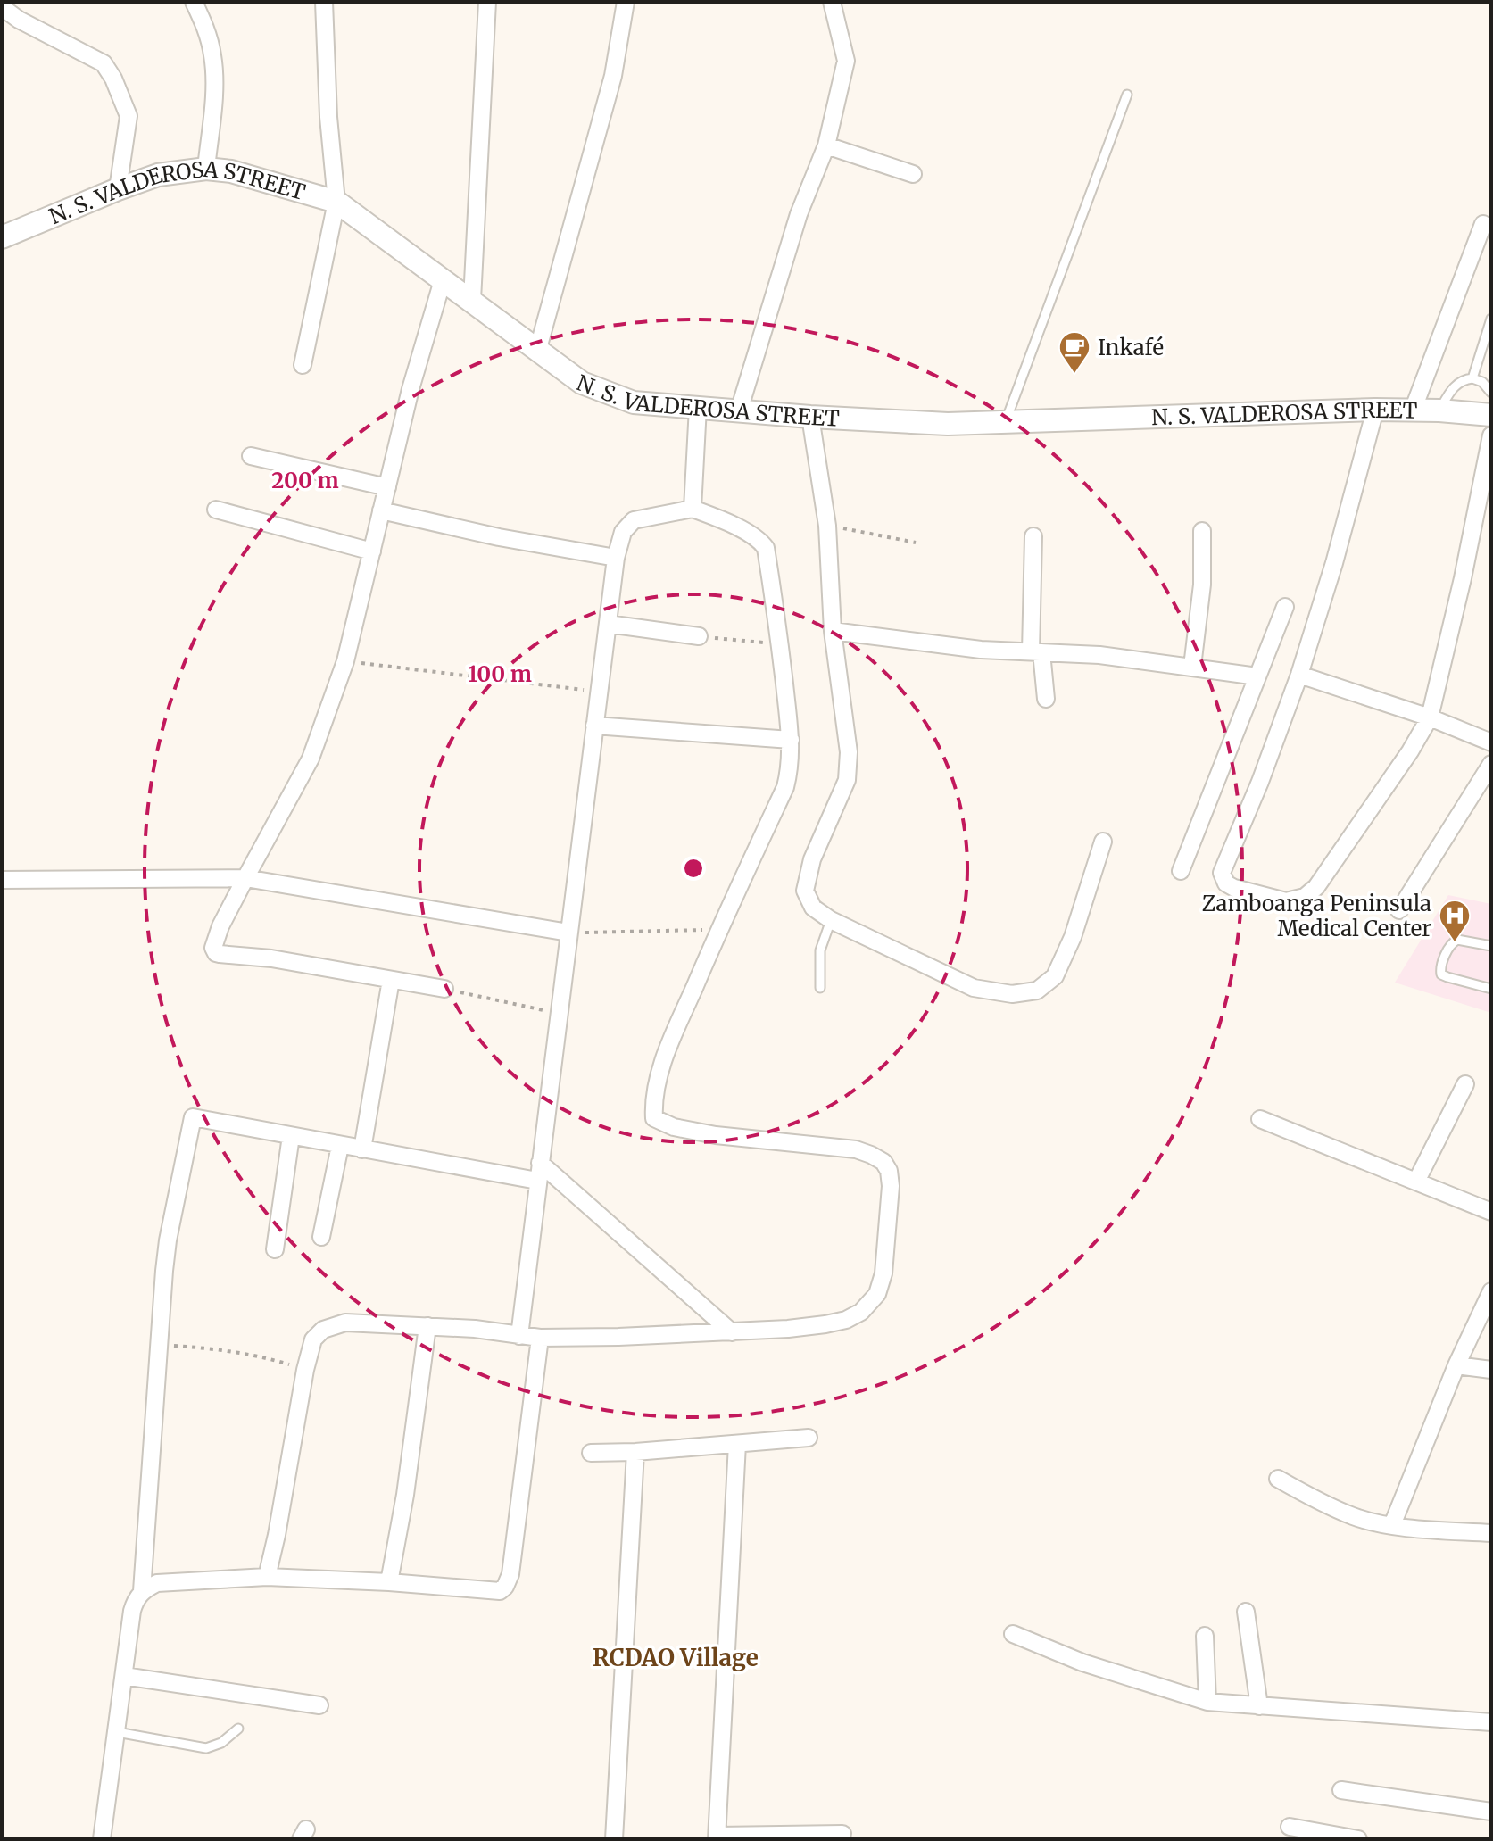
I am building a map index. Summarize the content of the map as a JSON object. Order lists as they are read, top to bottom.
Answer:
{
  "streets": {
    "main road": ["N. S. VALDEROSA STREET"]
  },
  "districts": ["RCDAO Village"],
  "places": {
    "cafe": ["Inkafé"],
    "hospital": ["Zamboanga Peninsula Medical Center"]
  },
  "rings": ["200 m", "100 m"]
}
